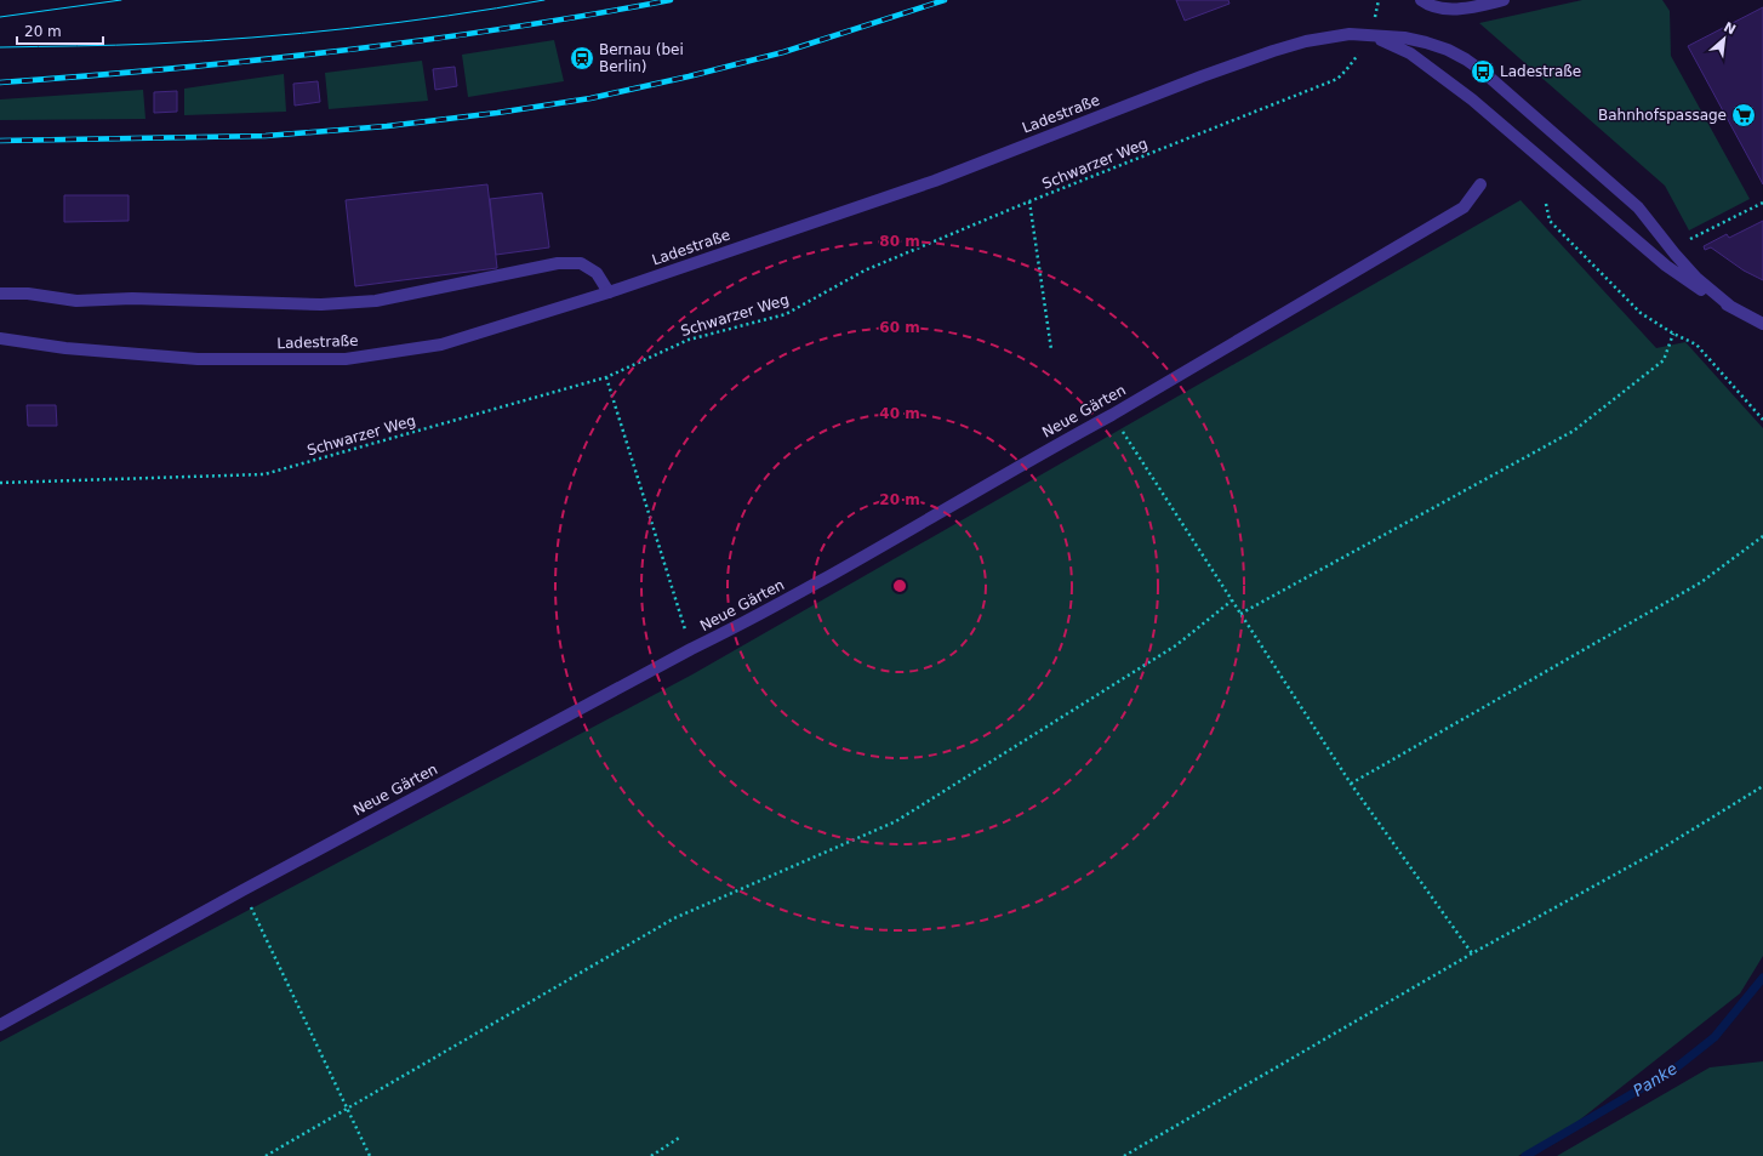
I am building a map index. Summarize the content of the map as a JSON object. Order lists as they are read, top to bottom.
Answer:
{
  "streets": {
    "street": ["Ladestraße", "Neue Gärten"],
    "path": ["Schwarzer Weg"]
  },
  "crossings": [
    ["Ladestraße", "Schwarzer Weg"]
  ],
  "water": ["Panke"],
  "places": {
    "station": ["Bernau (bei Berlin)"],
    "bus stop": ["Ladestraße"],
    "supermarket": ["Bahnhofspassage"]
  },
  "scale_bar": "20 m",
  "north": "top right",
  "rings": [
    "80 m",
    "60 m",
    "40 m",
    "20 m"
  ]
}
